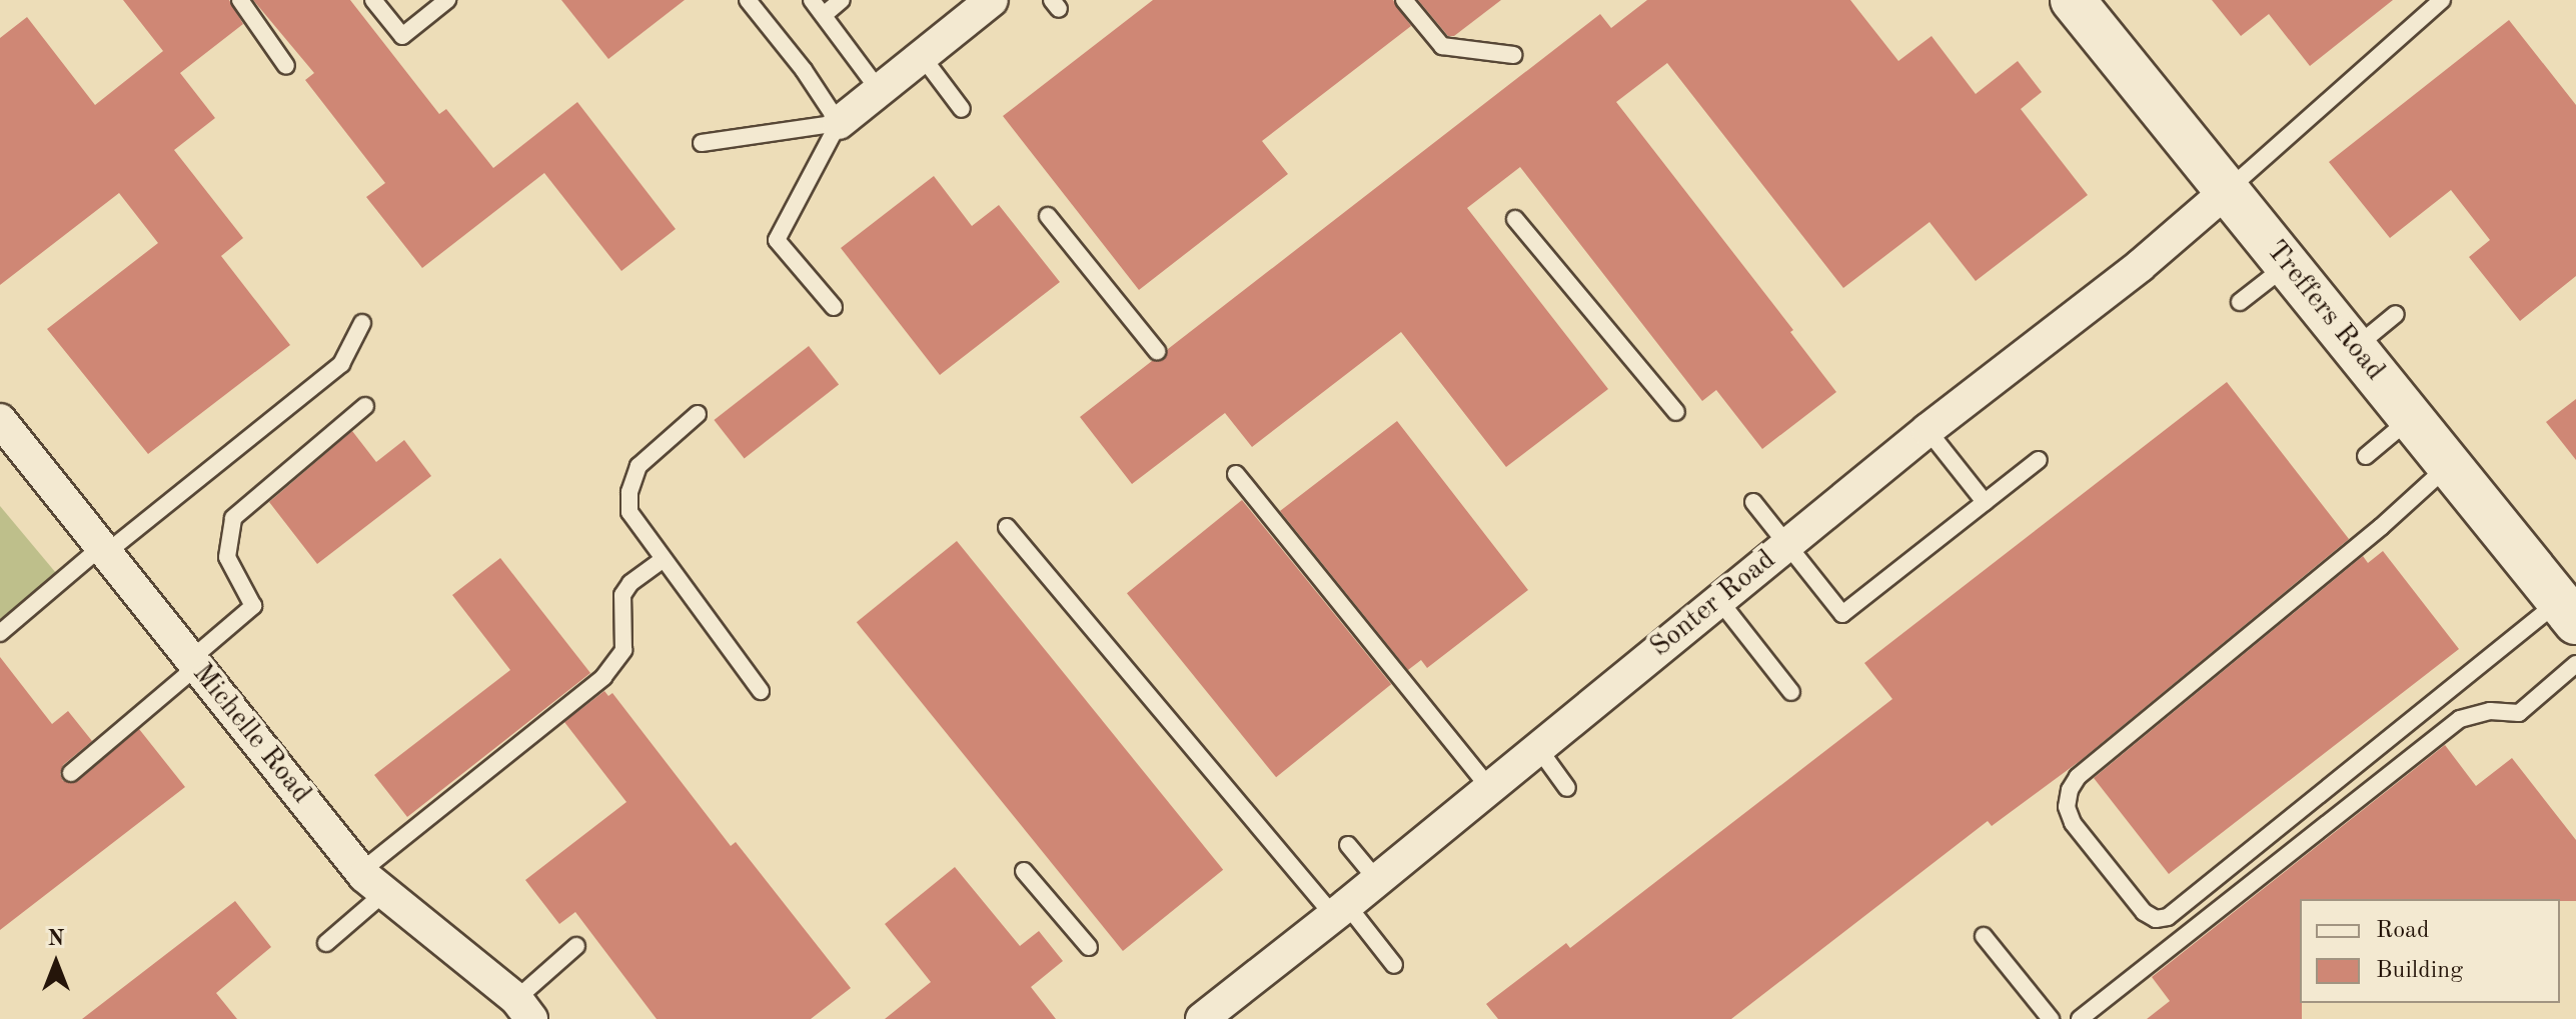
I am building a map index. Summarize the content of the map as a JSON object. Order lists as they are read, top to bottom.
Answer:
{
  "streets": {
    "street": ["Treffers Road", "Sonter Road", "Michelle Road"]
  },
  "crossings": [
    ["Treffers Road", "Sonter Road"]
  ],
  "legend": ["Road", "Building"],
  "north": "top"
}
